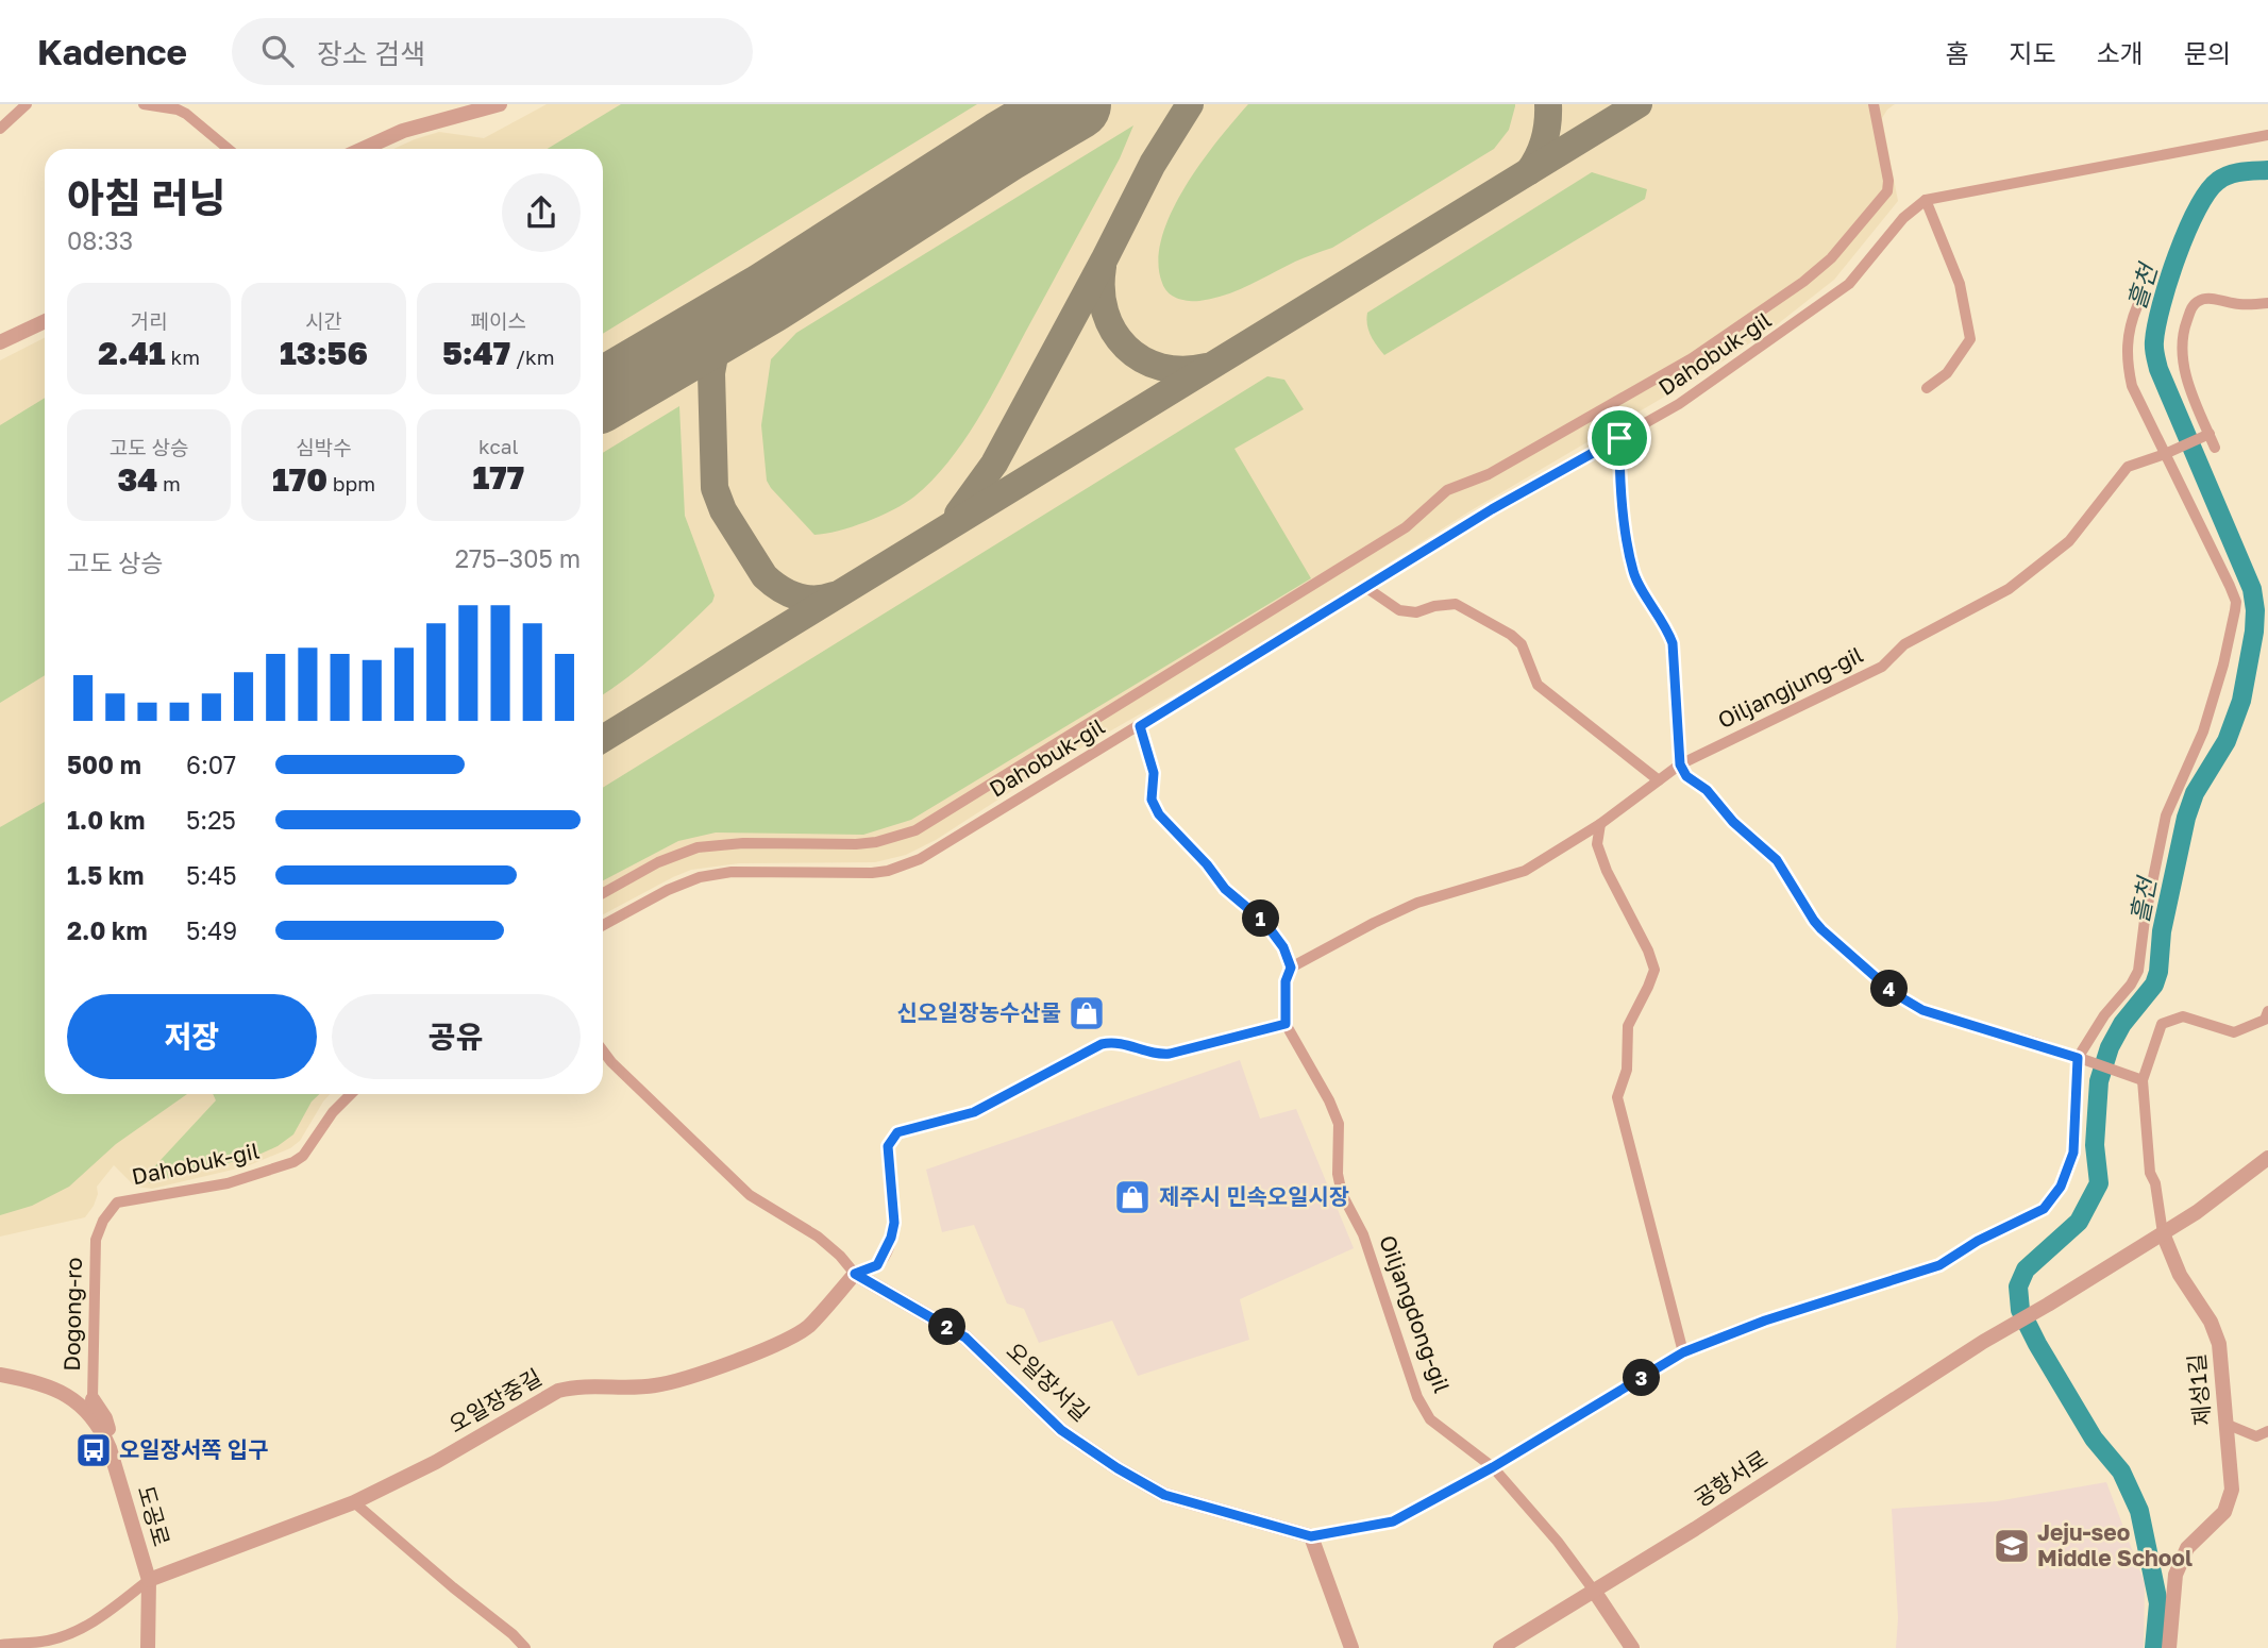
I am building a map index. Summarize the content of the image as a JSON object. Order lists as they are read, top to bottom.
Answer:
{
  "streets": {
    "street": [
      "Dahobuk-gil",
      "Oiljangjung-gil",
      "Dogong-ro",
      "Oiljangdong-gil",
      "오일장서길",
      "제성1길",
      "오일장중길",
      "공항서로",
      "도공로"
    ]
  },
  "crossings": [
    ["Dahobuk-gil", "Dogong-ro"],
    ["Dogong-ro", "도공로"],
    ["Oiljangdong-gil", "공항서로"],
    ["오일장서길", "오일장중길"],
    ["제성1길", "공항서로"],
    ["오일장중길", "도공로"]
  ],
  "water": ["흘천"],
  "places": {
    "shop": ["신오일장농수산물", "제주시 민속오일시장"],
    "bus stop": ["오일장서쪽 입구"],
    "school or university": ["Jeju-seo Middle School"]
  },
  "page": {
    "header": "Kadence",
    "search": "장소 검색",
    "nav": [
      "홈",
      "지도",
      "소개",
      "문의"
    ],
    "heading": ["아침 러닝", "08:33"],
    "stats": [
      ["거리", "2.41 km"],
      ["시간", "13:56"],
      ["페이스", "5:47 /km"],
      ["고도 상승", "34 m"],
      ["심박수", "170 bpm"],
      ["kcal", "177"]
    ],
    "chart": ["고도 상승", "275–305 m"],
    "list": [
      {
        "name": "500 m",
        "note": "6:07"
      },
      {
        "name": "1.0 km",
        "note": "5:25"
      },
      {
        "name": "1.5 km",
        "note": "5:45"
      },
      {
        "name": "2.0 km",
        "note": "5:49"
      }
    ],
    "pins": [
      "1",
      "4",
      "2",
      "3"
    ],
    "buttons": ["저장", "공유"]
  }
}
